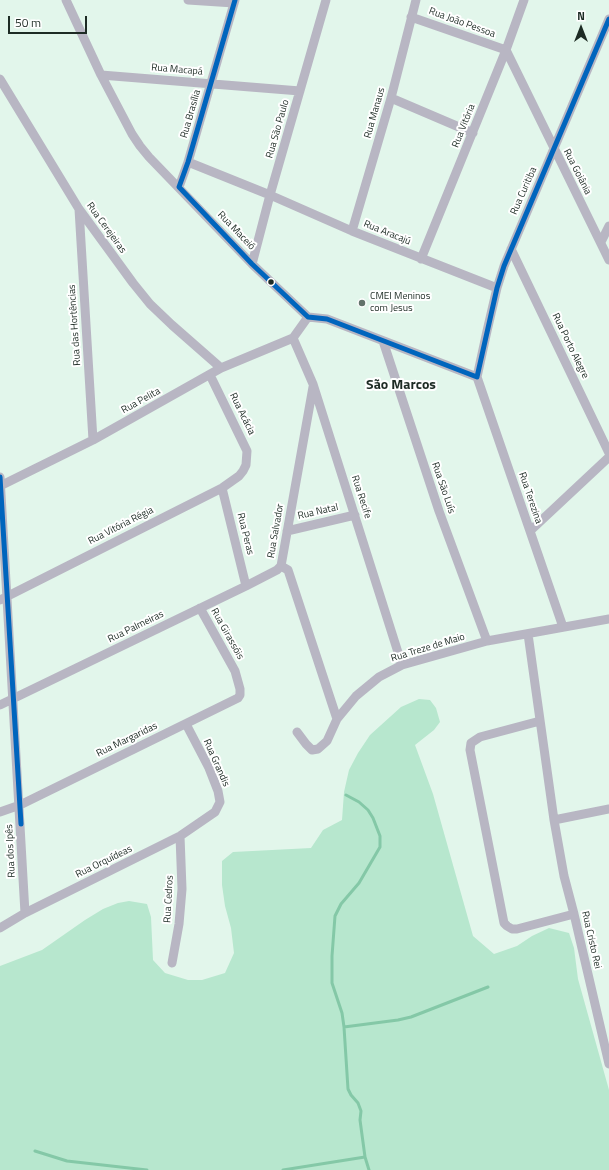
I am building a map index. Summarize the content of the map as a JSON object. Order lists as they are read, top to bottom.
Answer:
{
  "streets": {
    "street": [
      "Rua João Pessoa",
      "Rua Macapá",
      "Rua Manaus",
      "Rua Brasília",
      "Rua Vitória",
      "Rua São Paulo",
      "Rua Goiânia",
      "Rua Curitiba",
      "Rua Cerejeiras",
      "Rua Maceió",
      "Rua Aracajú",
      "Rua das Hortências",
      "Rua Porto Alegre",
      "Rua Pelita",
      "Rua Acácia",
      "Rua São Luís",
      "Rua Recife",
      "Rua Terezina",
      "Rua Natal",
      "Rua Vitória Régia",
      "Rua Salvador",
      "Rua Peras",
      "Rua Palmeiras",
      "Rua Girassóis",
      "Rua Treze de Maio",
      "Rua Margaridas",
      "Rua Grandis",
      "Rua dos Ipês",
      "Rua Orquídeas",
      "Rua Cedros",
      "Rua Cristo Rei"
    ]
  },
  "crossings": [
    ["Rua João Pessoa", "Rua Manaus"],
    ["Rua João Pessoa", "Rua Vitória"],
    ["Rua João Pessoa", "Rua Goiânia"],
    ["Rua Macapá", "Rua Brasília"],
    ["Rua Macapá", "Rua São Paulo"],
    ["Rua Macapá", "Rua Maceió"],
    ["Rua Manaus", "Rua Aracajú"],
    ["Rua Brasília", "Rua Maceió"],
    ["Rua Brasília", "Rua Aracajú"],
    ["Rua Vitória", "Rua Goiânia"],
    ["Rua Vitória", "Rua Aracajú"],
    ["Rua São Paulo", "Rua Maceió"],
    ["Rua São Paulo", "Rua Aracajú"],
    ["Rua Goiânia", "Rua Curitiba"],
    ["Rua Curitiba", "Rua Aracajú"],
    ["Rua Curitiba", "Rua Porto Alegre"],
    ["Rua Curitiba", "Rua Terezina"],
    ["Rua Cerejeiras", "Rua das Hortências"],
    ["Rua Cerejeiras", "Rua Pelita"],
    ["Rua das Hortências", "Rua Pelita"],
    ["Rua Pelita", "Rua Acácia"],
    ["Rua Pelita", "Rua Recife"],
    ["Rua Pelita", "Rua dos Ipês"],
    ["Rua Acácia", "Rua Vitória Régia"],
    ["Rua São Luís", "Rua Treze de Maio"],
    ["Rua Recife", "Rua Natal"],
    ["Rua Recife", "Rua Salvador"],
    ["Rua Recife", "Rua Treze de Maio"],
    ["Rua Terezina", "Rua Treze de Maio"],
    ["Rua Natal", "Rua Salvador"],
    ["Rua Vitória Régia", "Rua Peras"],
    ["Rua Vitória Régia", "Rua dos Ipês"],
    ["Rua Salvador", "Rua Palmeiras"],
    ["Rua Salvador", "Rua Treze de Maio"],
    ["Rua Peras", "Rua Palmeiras"],
    ["Rua Palmeiras", "Rua Girassóis"],
    ["Rua Palmeiras", "Rua dos Ipês"],
    ["Rua Girassóis", "Rua Margaridas"],
    ["Rua Treze de Maio", "Rua Cristo Rei"],
    ["Rua Margaridas", "Rua Grandis"],
    ["Rua Margaridas", "Rua dos Ipês"],
    ["Rua Grandis", "Rua Orquídeas"],
    ["Rua dos Ipês", "Rua Orquídeas"],
    ["Rua Orquídeas", "Rua Cedros"]
  ],
  "districts": ["São Marcos"],
  "places": ["CMEI Meninos com Jesus"],
  "scale_bar": "50 m",
  "north": "top"
}
